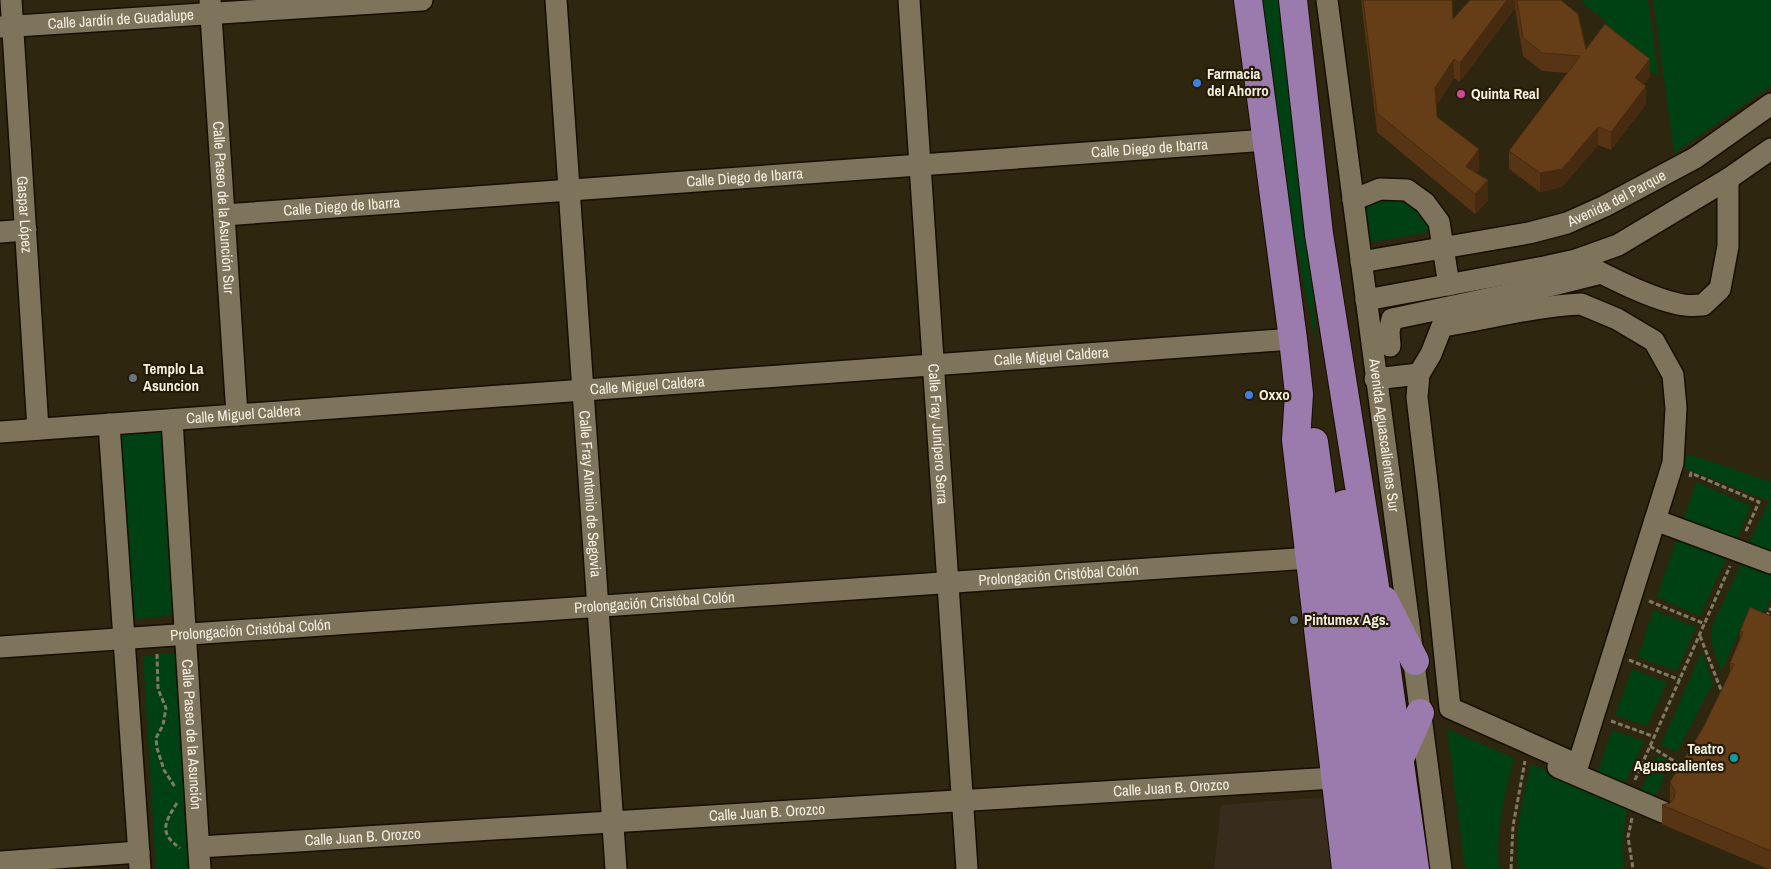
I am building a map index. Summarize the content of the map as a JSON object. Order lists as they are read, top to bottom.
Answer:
{
  "streets": {
    "main road": ["Avenida Aguascalientes Sur"],
    "street": [
      "Calle Jardín de Guadalupe",
      "Calle Diego de Ibarra",
      "Avenida del Parque",
      "Calle Paseo de la Asunción Sur",
      "Gaspar López",
      "Calle Miguel Caldera",
      "Calle Fray Junípero Serra",
      "Calle Fray Antonio de Segovia",
      "Prolongación Cristóbal Colón",
      "Calle Paseo de la Asunción",
      "Calle Juan B. Orozco"
    ]
  },
  "crossings": [
    ["Calle Jardín de Guadalupe", "Calle Paseo de la Asunción Sur"],
    ["Calle Jardín de Guadalupe", "Gaspar López"],
    ["Calle Diego de Ibarra", "Calle Paseo de la Asunción Sur"],
    ["Calle Diego de Ibarra", "Calle Fray Junípero Serra"],
    ["Calle Diego de Ibarra", "Calle Fray Antonio de Segovia"],
    ["Avenida del Parque", "Avenida Aguascalientes Sur"],
    ["Calle Paseo de la Asunción Sur", "Calle Miguel Caldera"],
    ["Gaspar López", "Calle Miguel Caldera"],
    ["Calle Miguel Caldera", "Calle Fray Junípero Serra"],
    ["Calle Miguel Caldera", "Calle Fray Antonio de Segovia"],
    ["Calle Miguel Caldera", "Calle Paseo de la Asunción"],
    ["Calle Fray Junípero Serra", "Prolongación Cristóbal Colón"],
    ["Calle Fray Junípero Serra", "Calle Juan B. Orozco"],
    ["Calle Fray Antonio de Segovia", "Prolongación Cristóbal Colón"],
    ["Calle Fray Antonio de Segovia", "Calle Juan B. Orozco"],
    ["Prolongación Cristóbal Colón", "Calle Paseo de la Asunción"],
    ["Calle Paseo de la Asunción", "Calle Juan B. Orozco"]
  ],
  "places": [
    "Farmacia del Ahorro",
    "Quinta Real",
    "Templo La Asuncion",
    "Oxxo",
    "Pintumex Ags.",
    "Teatro Aguascalientes"
  ]
}
